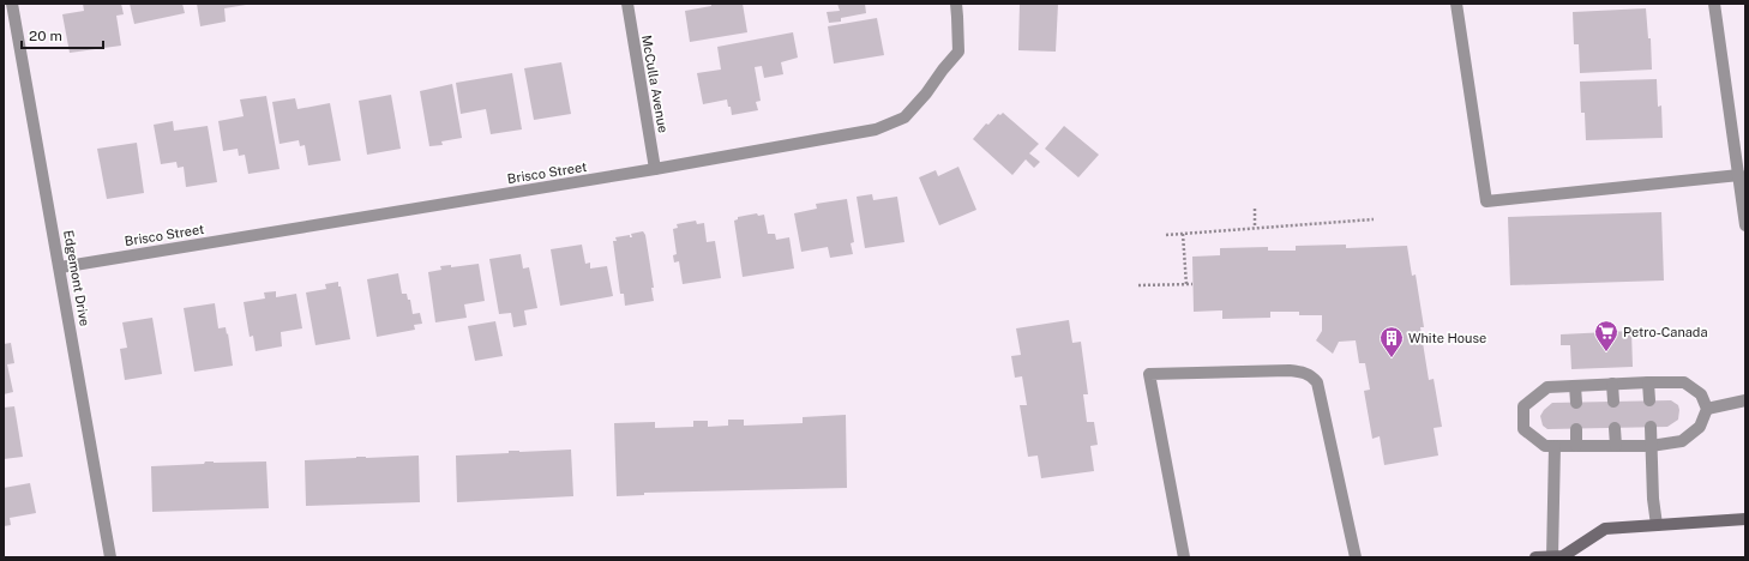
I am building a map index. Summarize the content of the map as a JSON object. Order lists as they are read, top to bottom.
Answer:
{
  "streets": {
    "street": ["McCulla Avenue", "Brisco Street", "Edgemont Drive"]
  },
  "crossings": [
    ["McCulla Avenue", "Brisco Street"],
    ["Brisco Street", "Edgemont Drive"]
  ],
  "places": {
    "supermarket": ["Petro-Canada"],
    "building": ["White House"]
  },
  "scale_bar": "20 m"
}
